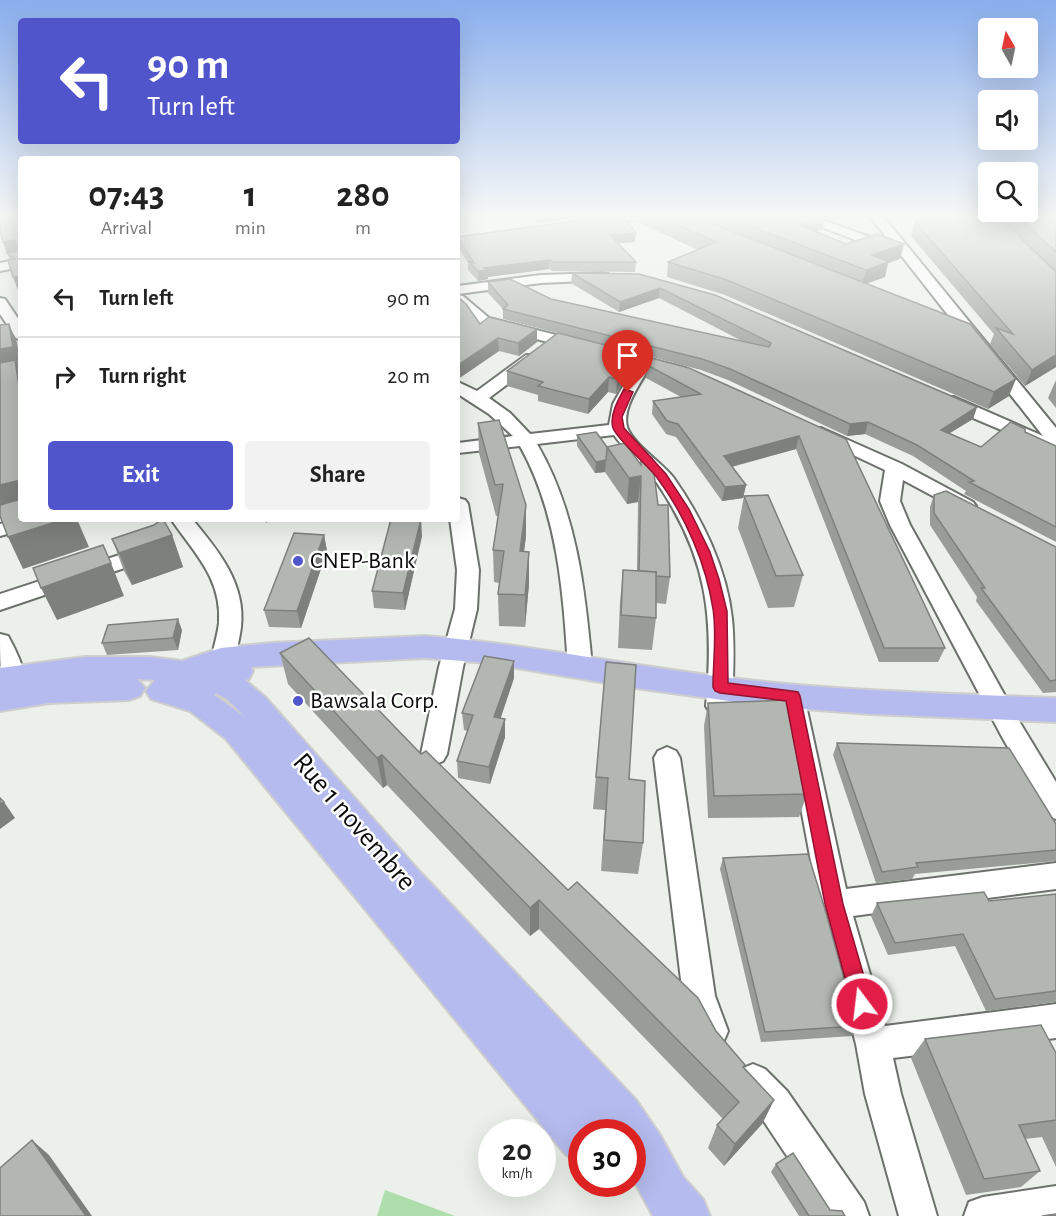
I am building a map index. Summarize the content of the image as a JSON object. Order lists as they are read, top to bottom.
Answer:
{
  "streets": {
    "main road": ["Rue 1 novembre"]
  },
  "places": ["CNEP-Bank", "Bawsala Corp."],
  "north": "top",
  "page": {
    "turn": ["90 m", "Turn left"],
    "eta": [
      "07:43",
      "Arrival",
      "1",
      "min",
      "280",
      "m"
    ],
    "list": [
      {
        "name": "Turn left",
        "value": "90 m"
      },
      {
        "name": "Turn right",
        "value": "20 m"
      }
    ],
    "buttons": ["Exit", "Share"],
    "speed": "20 km/h",
    "limit": "30"
  }
}
